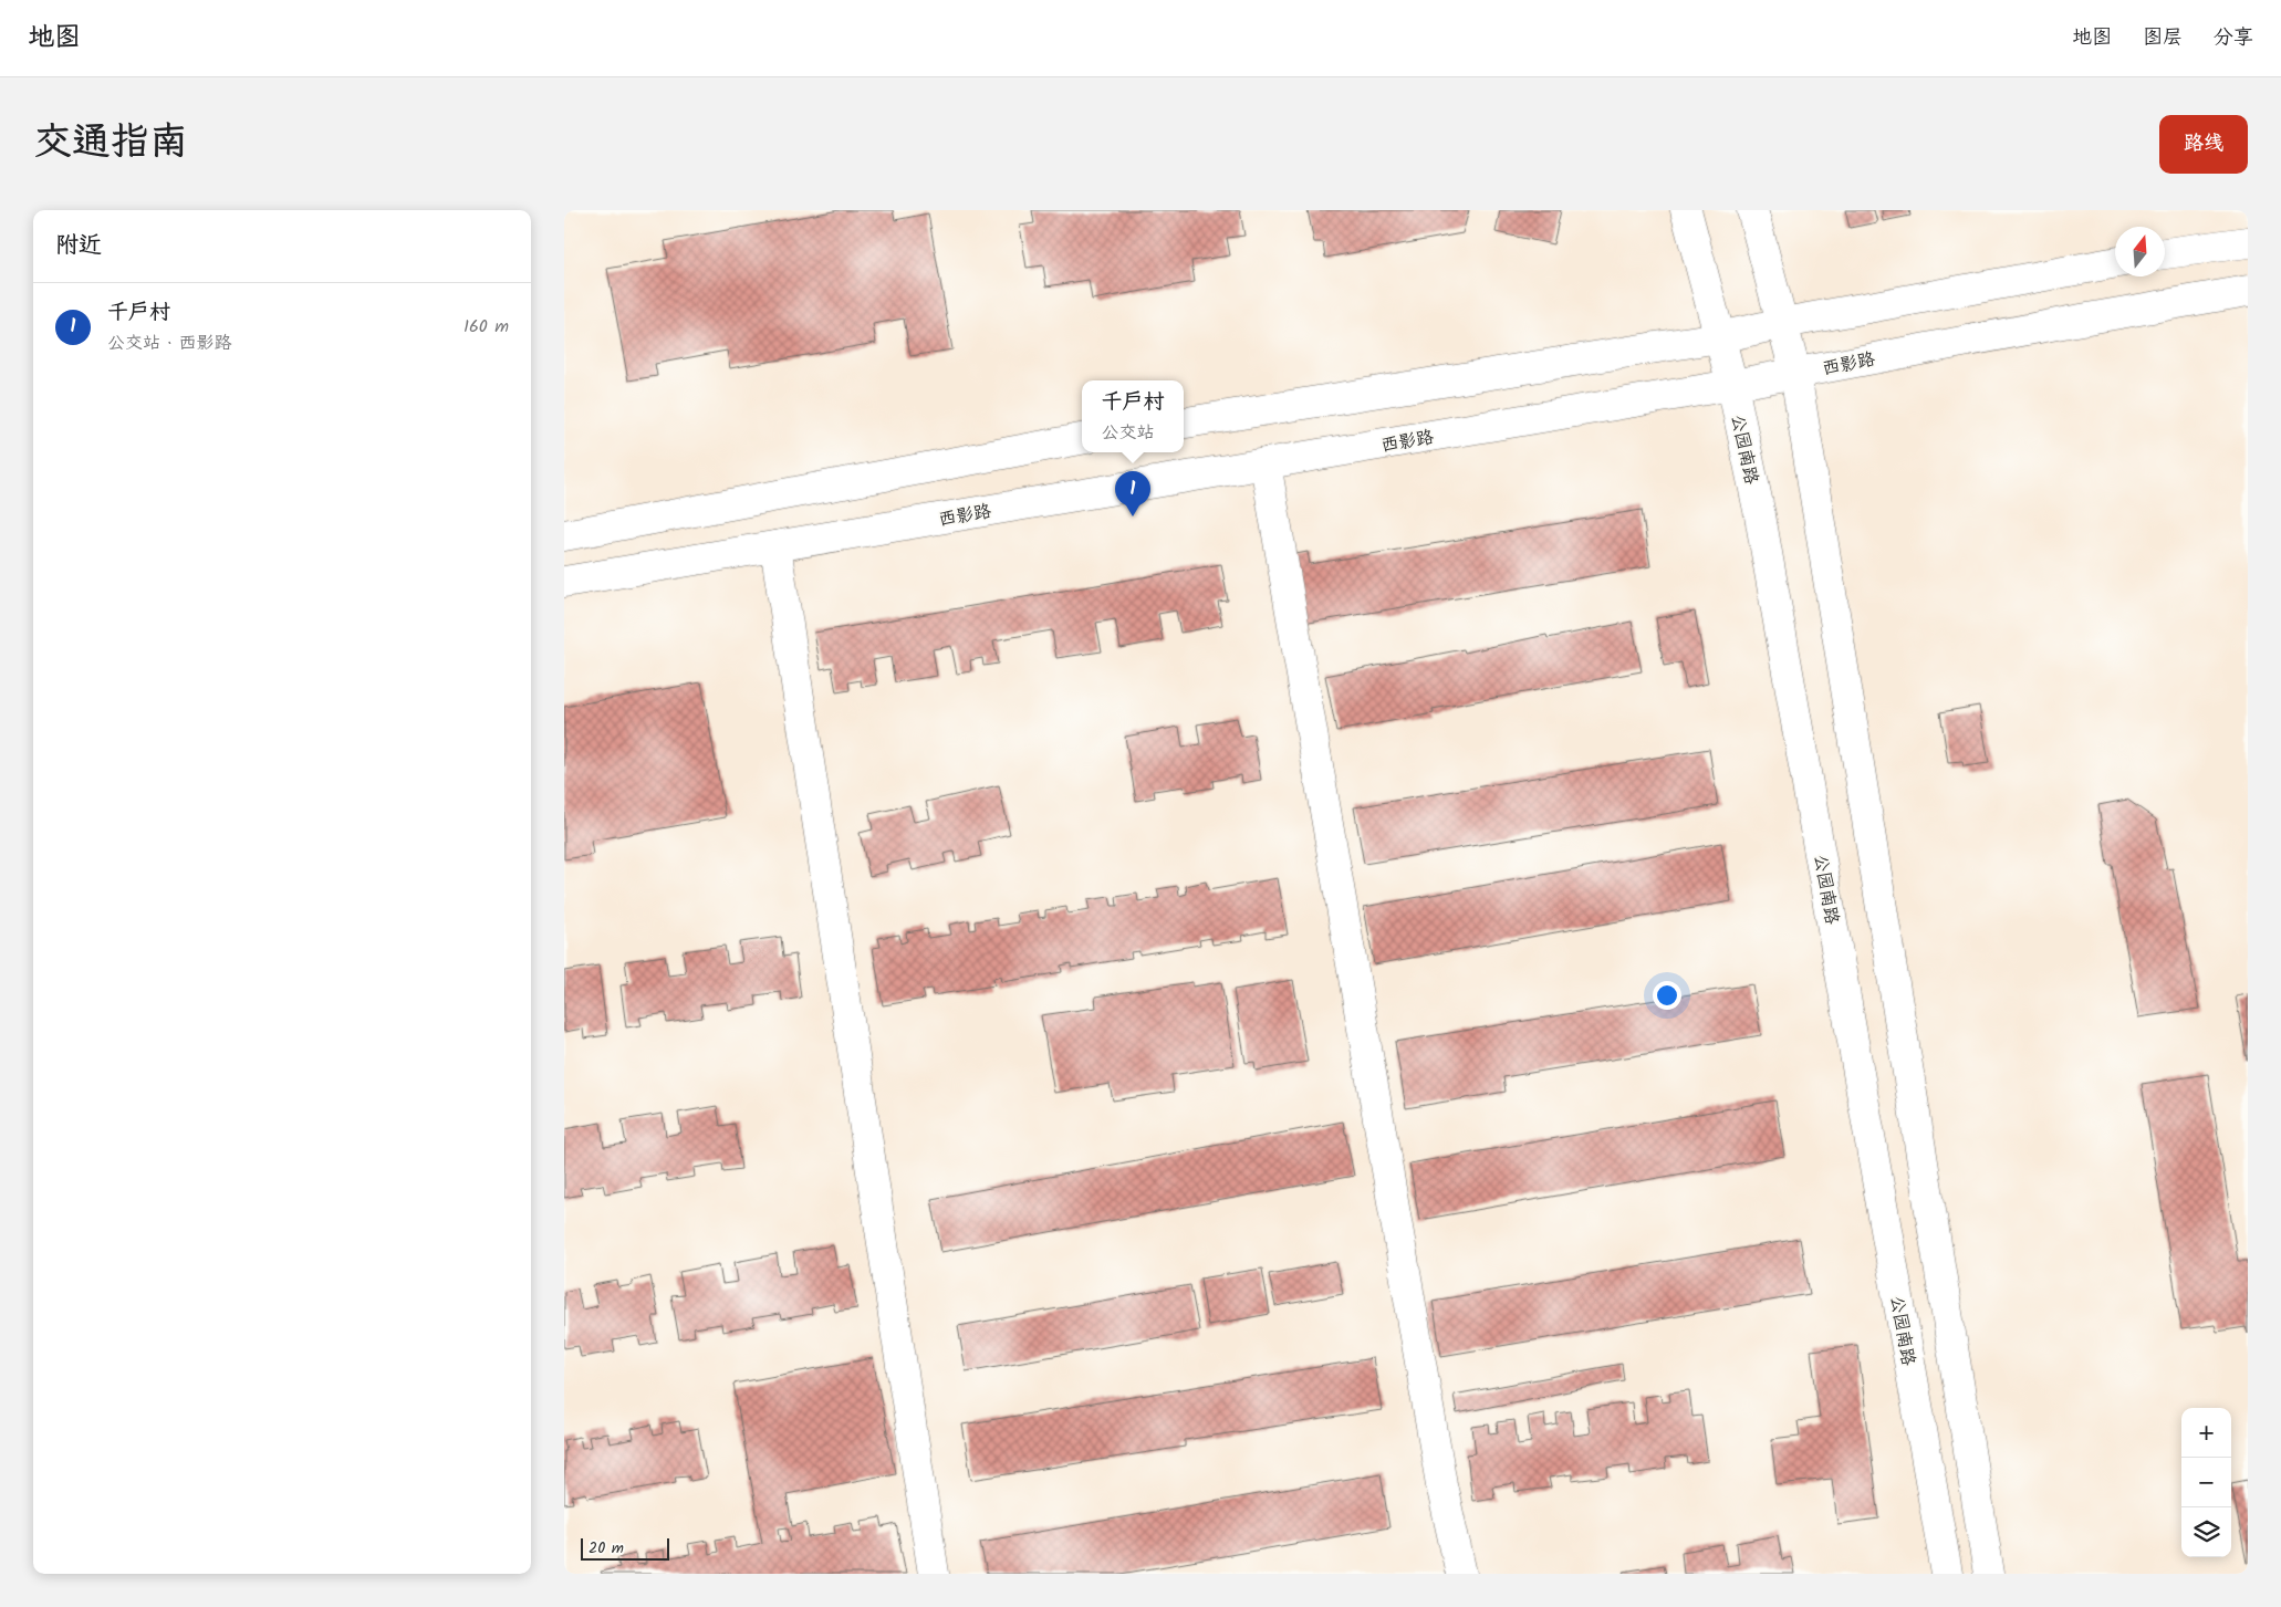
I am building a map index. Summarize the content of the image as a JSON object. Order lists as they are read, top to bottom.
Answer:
{
  "streets": {
    "main road": ["西影路", "公园南路"]
  },
  "crossings": [
    ["西影路", "公园南路"]
  ],
  "scale_bar": "20 m",
  "north": "top",
  "page": {
    "header": "地图",
    "nav": ["地图", "图层", "分享"],
    "title": "交通指南",
    "buttons": "路线",
    "heading": "附近",
    "list": [
      {
        "mark": "1",
        "name": "千户村",
        "note": "公交站 · 西影路",
        "value": "160 m"
      }
    ],
    "popup": ["千户村", "公交站"],
    "pins": "1",
    "map_buttons": ["+", "−"],
    "scale": "20 m"
  }
}
